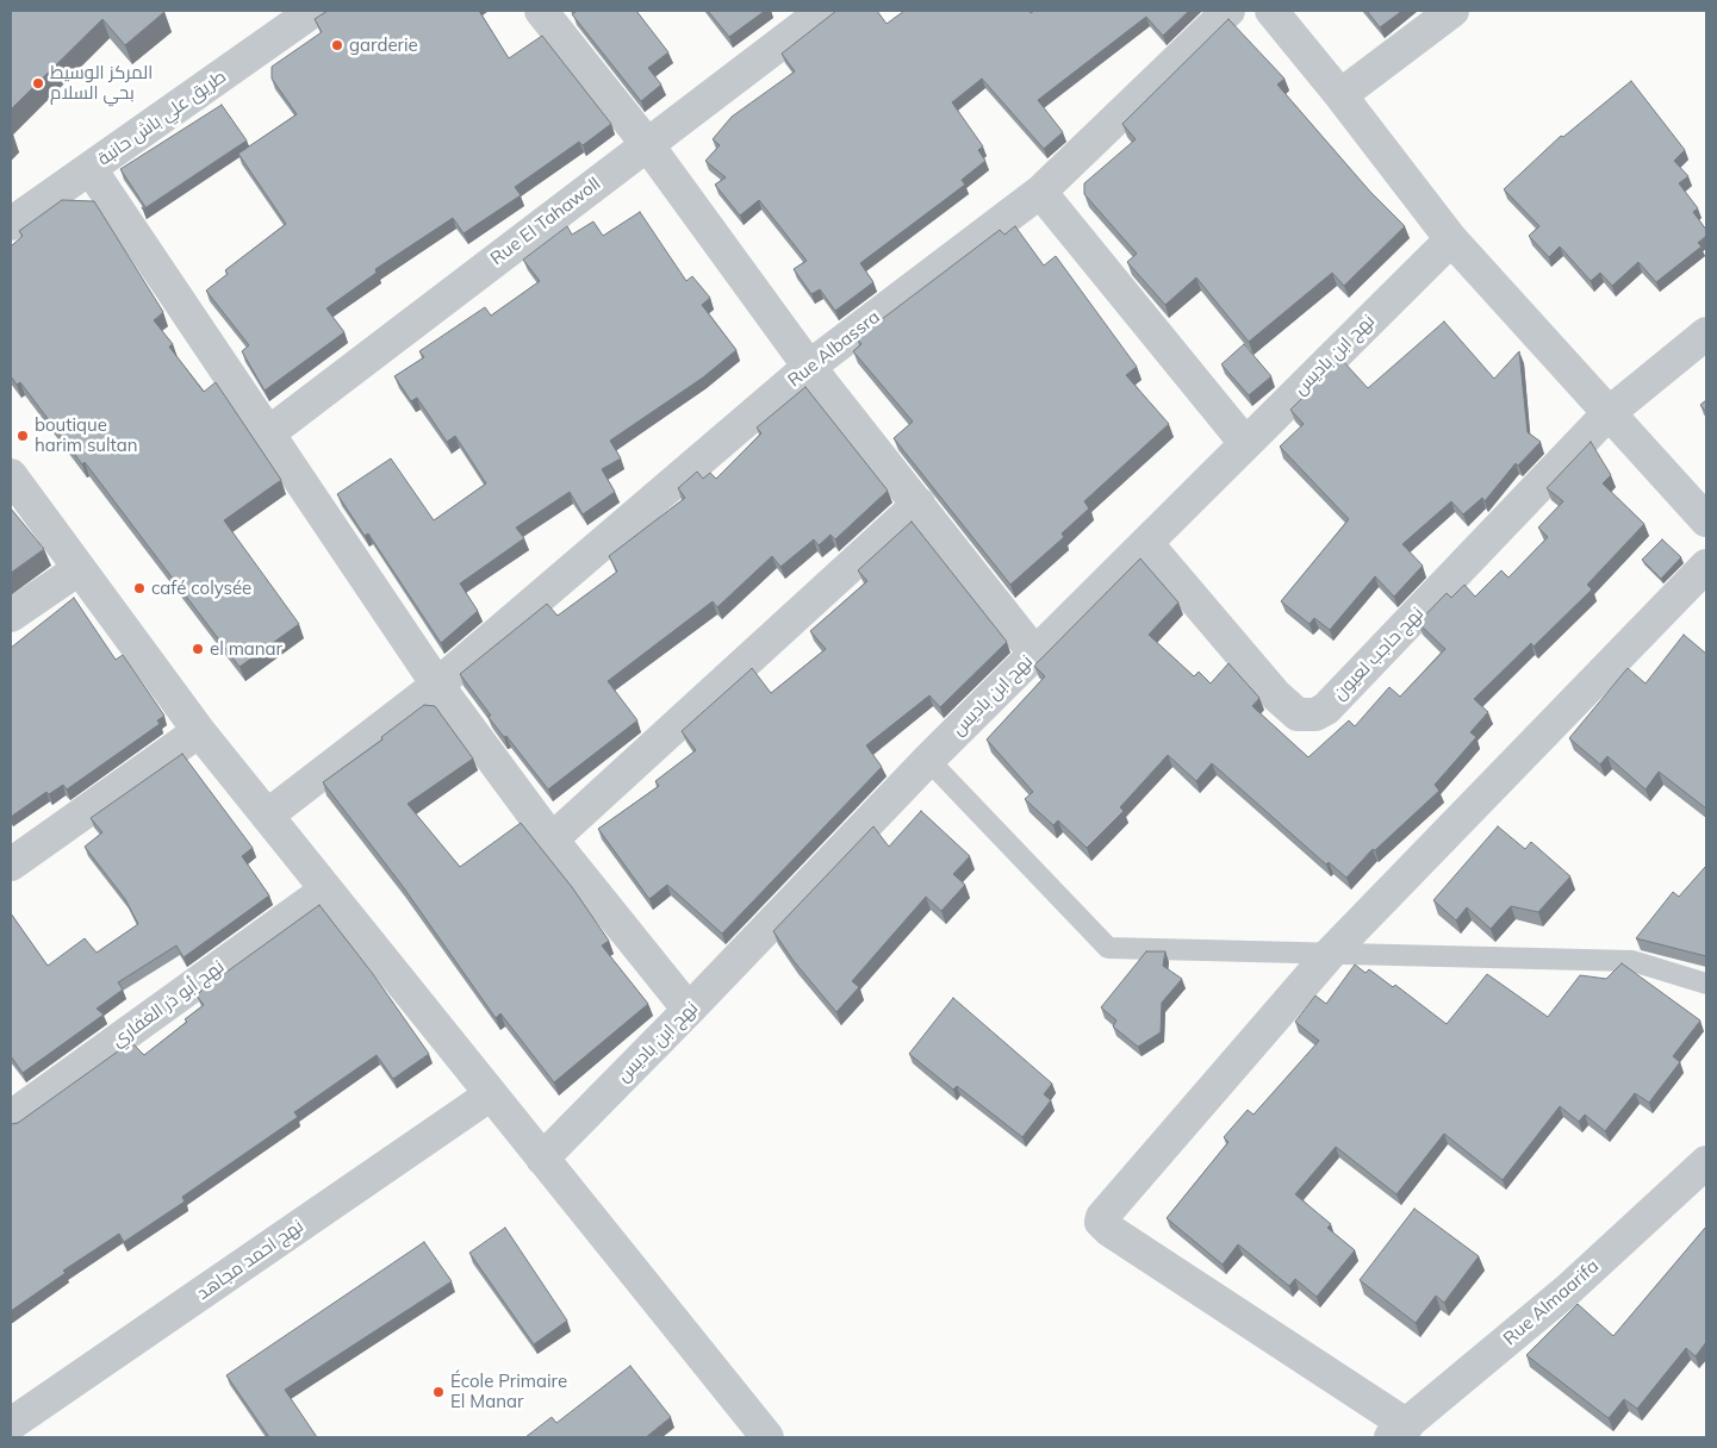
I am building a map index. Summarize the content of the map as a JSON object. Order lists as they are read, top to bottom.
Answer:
{
  "streets": {
    "street": [
      "طريق علي باش حانبة",
      "Rue El Tahawoll",
      "Rue Albassra",
      "نهج ابن باديس",
      "نهج حاجب لعيون",
      "نهج أبو ذر الغفاري",
      "نهج احمد مجاهد",
      "Rue Almaarifa"
    ]
  },
  "crossings": [
    ["نهج ابن باديس", "نهج حاجب لعيون"]
  ],
  "places": [
    "garderie",
    "المركز الوسيط بحي السلام",
    "boutique harim sultan",
    "café colysée",
    "el manar",
    "École Primaire El Manar"
  ]
}
